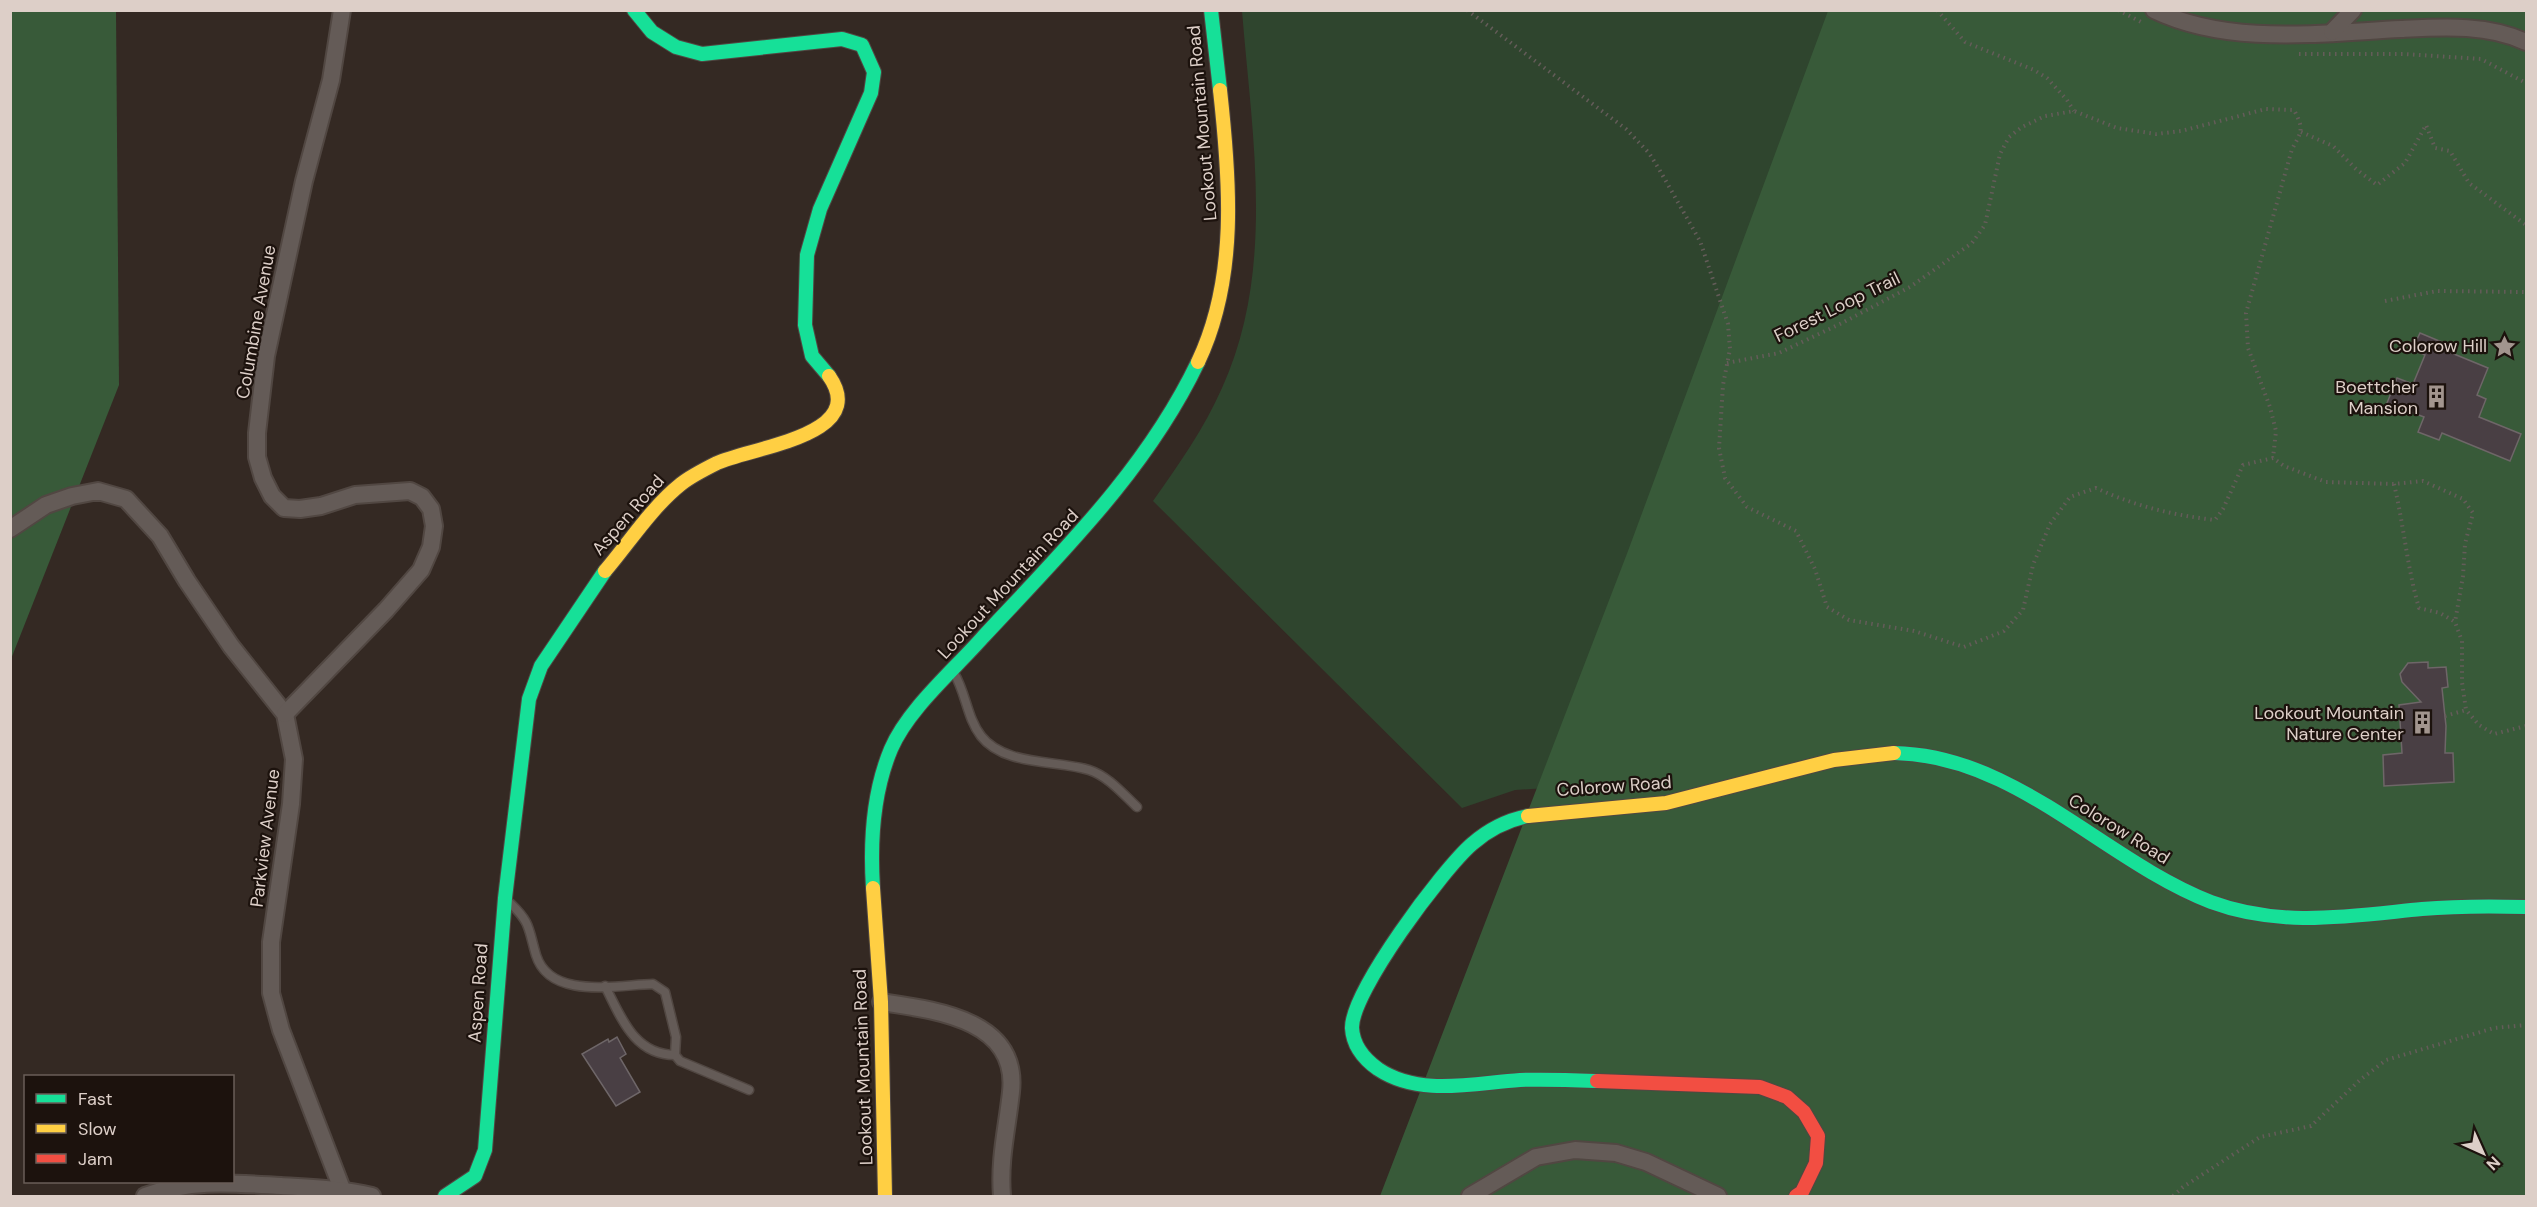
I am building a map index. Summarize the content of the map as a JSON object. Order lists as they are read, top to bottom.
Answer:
{
  "streets": {
    "street": [
      "Lookout Mountain Road",
      "Columbine Avenue",
      "Aspen Road",
      "Colorow Road",
      "Parkview Avenue"
    ],
    "path": ["Forest Loop Trail"]
  },
  "crossings": [
    ["Columbine Avenue", "Parkview Avenue"]
  ],
  "places": {
    "place": ["Colorow Hill"],
    "building": ["Boettcher Mansion", "Lookout Mountain Nature Center"]
  },
  "legend": ["Fast", "Slow", "Jam"],
  "north": "bottom right"
}
